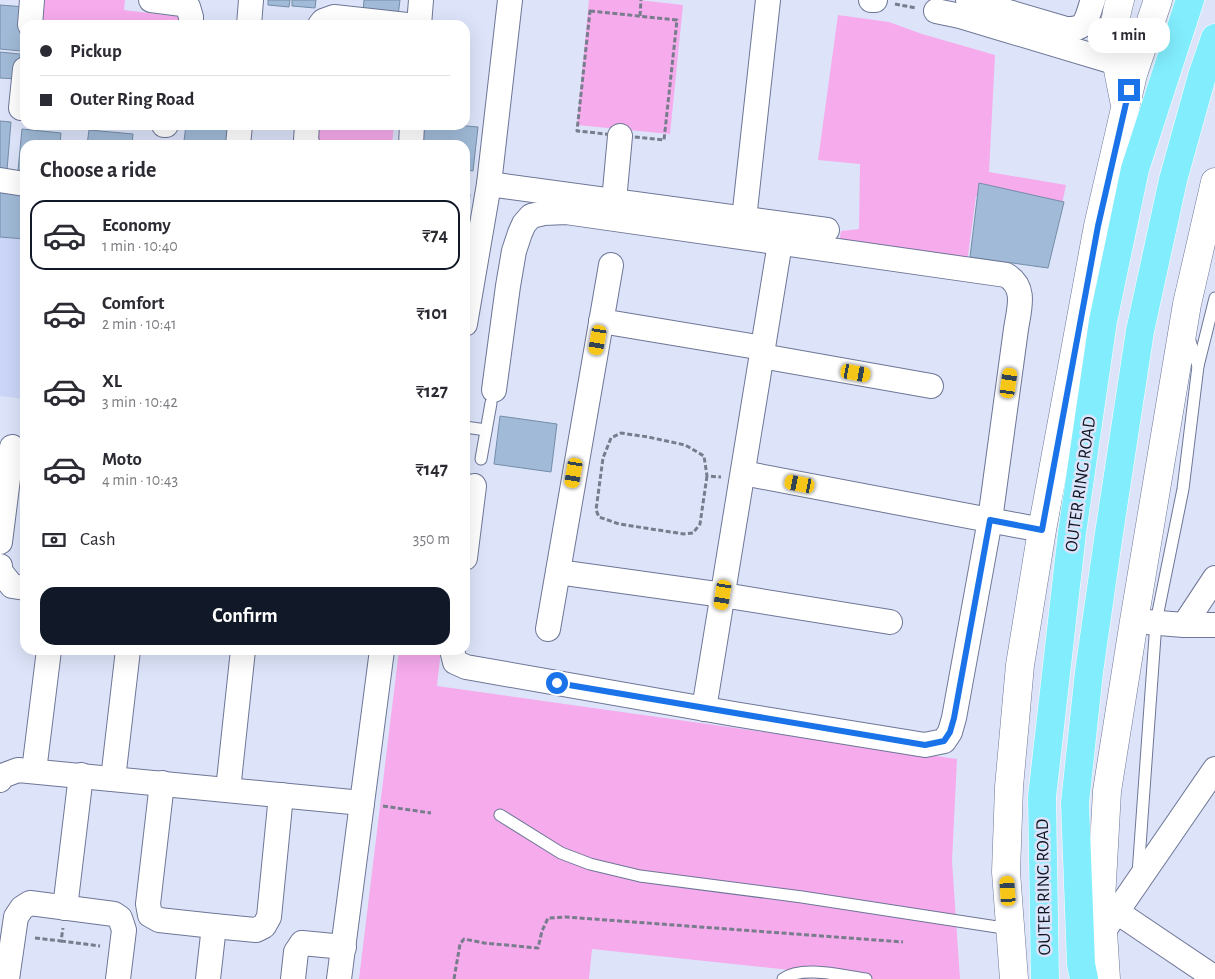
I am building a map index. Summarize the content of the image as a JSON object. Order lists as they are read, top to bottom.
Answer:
{
  "streets": {
    "main road": ["OUTER RING ROAD"]
  },
  "page": {
    "bubble": "1 min",
    "banner": ["Pickup", "Outer Ring Road"],
    "heading": "Choose a ride",
    "list": [
      {
        "name": "Economy",
        "note": "1 min · 10:40",
        "value": "₹74"
      },
      {
        "name": "Comfort",
        "note": "2 min · 10:41",
        "value": "₹101"
      },
      {
        "name": "XL",
        "note": "3 min · 10:42",
        "value": "₹127"
      },
      {
        "name": "Moto",
        "note": "4 min · 10:43",
        "value": "₹147"
      }
    ],
    "pay": ["Cash", "350 m"],
    "buttons": "Confirm"
  }
}
